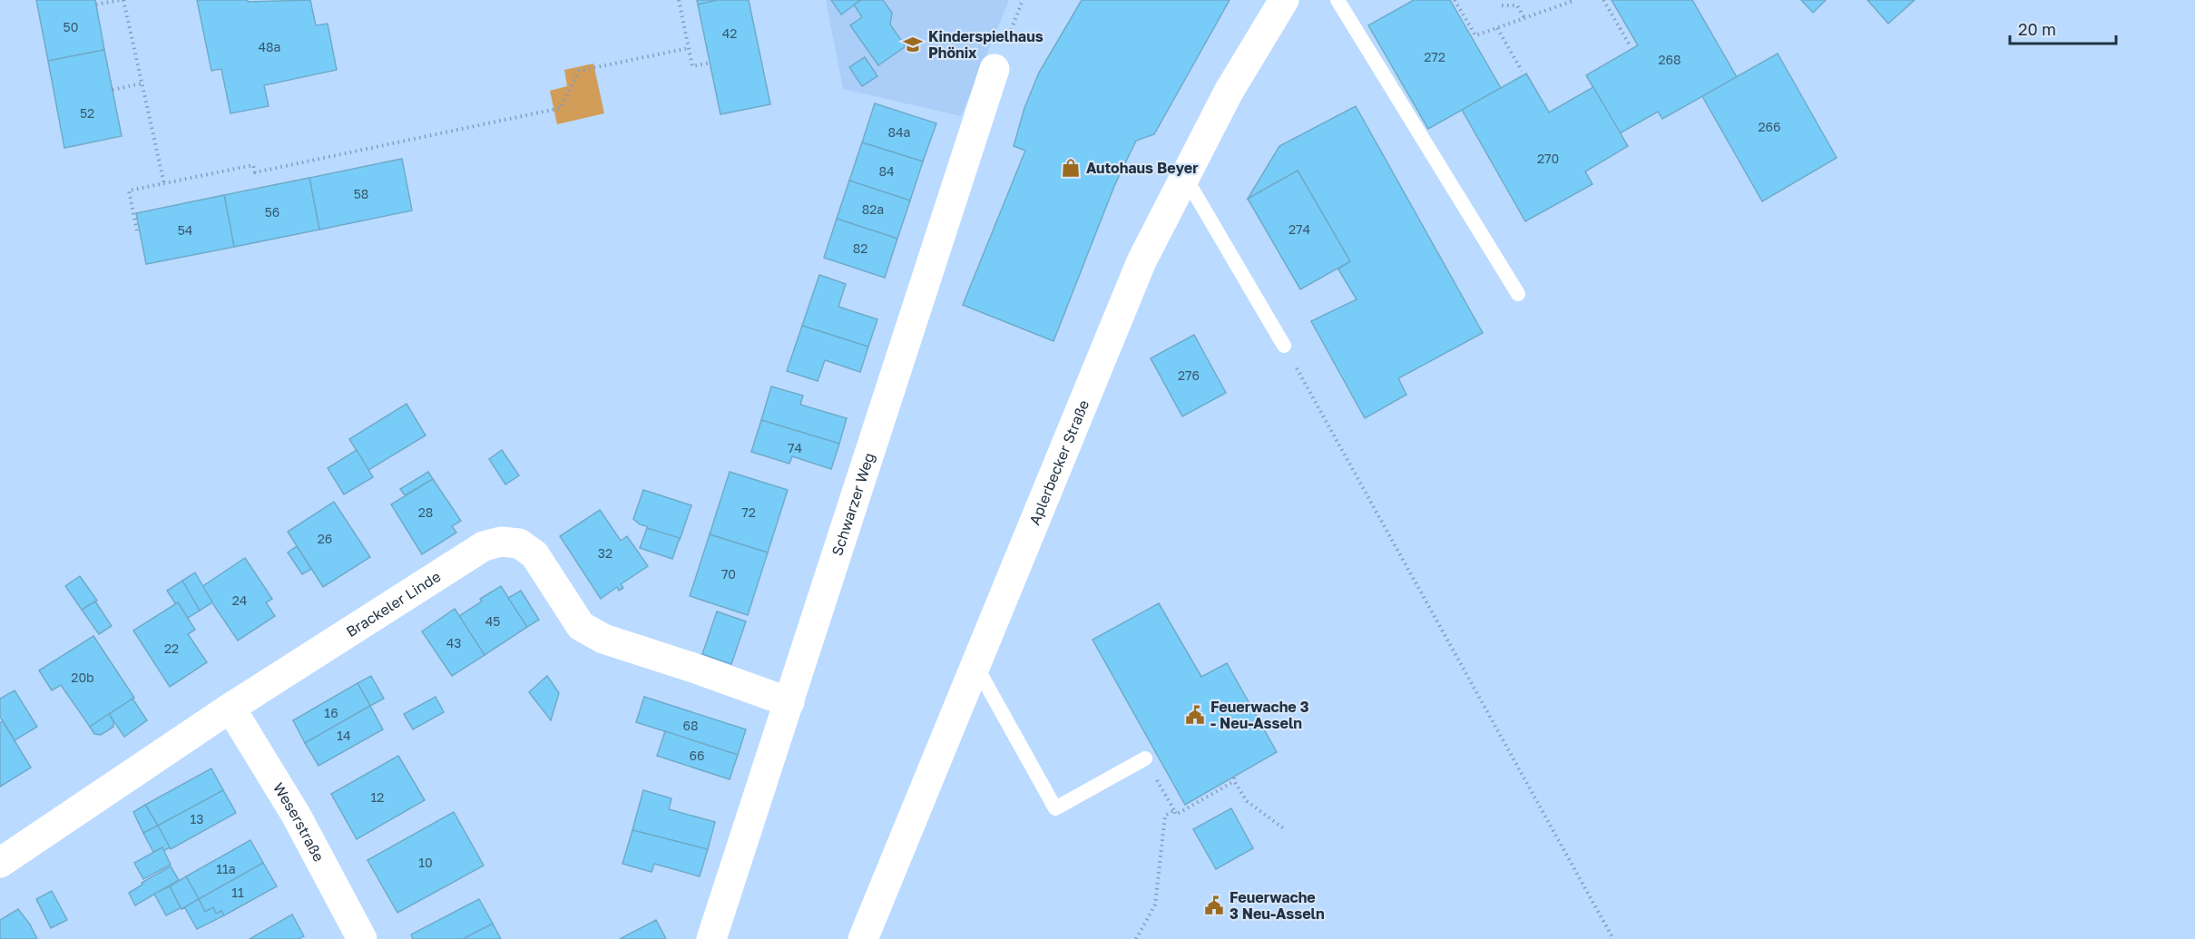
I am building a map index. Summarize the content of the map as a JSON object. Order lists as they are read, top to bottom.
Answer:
{
  "streets": {
    "street": [
      "Aplerbecker Straße",
      "Schwarzer Weg",
      "Brackeler Linde",
      "Weserstraße"
    ]
  },
  "crossings": [
    ["Schwarzer Weg", "Brackeler Linde"],
    ["Brackeler Linde", "Weserstraße"]
  ],
  "places": {
    "school or university": ["Kinderspielhaus Phönix"],
    "shop": ["Autohaus Beyer"],
    "public building": ["Feuerwache 3 - Neu-Asseln", "Feuerwache 3 Neu-Asseln"]
  },
  "house_numbers": [
    "50",
    "42",
    "48a",
    "272",
    "268",
    "52",
    "266",
    "84a",
    "270",
    "84",
    "58",
    "82a",
    "56",
    "274",
    "54",
    "82",
    "276",
    "74",
    "28",
    "72",
    "26",
    "32",
    "70",
    "24",
    "45",
    "43",
    "22",
    "20b",
    "16",
    "68",
    "14",
    "66",
    "12",
    "13",
    "10",
    "11a",
    "11"
  ],
  "scale_bar": "20 m"
}
